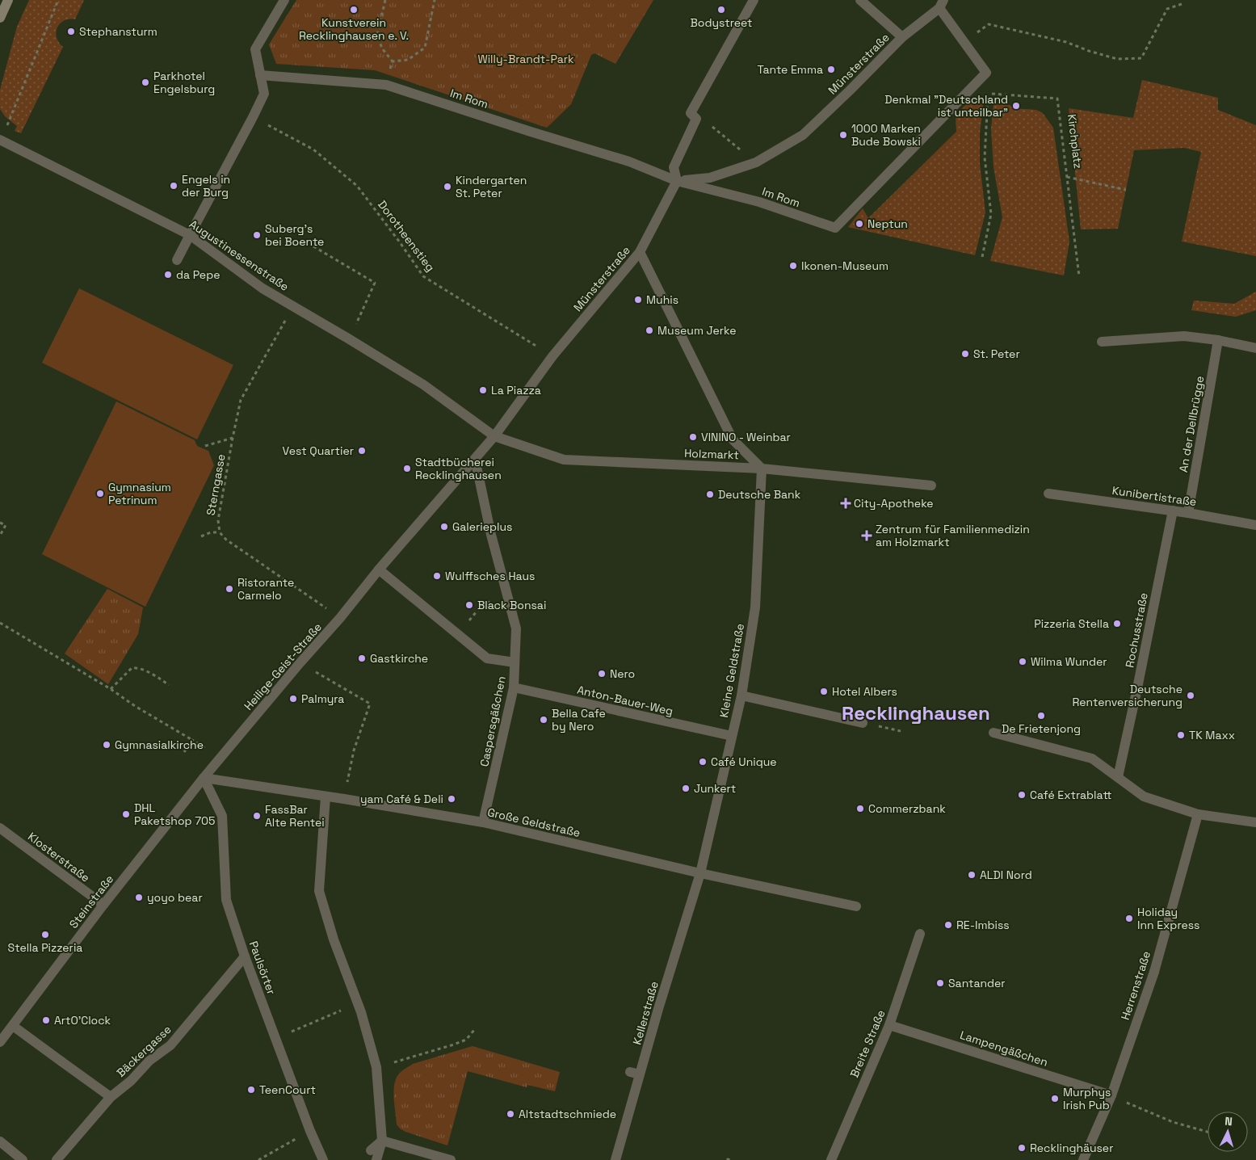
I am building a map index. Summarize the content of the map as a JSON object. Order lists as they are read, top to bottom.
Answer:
{
  "streets": {
    "street": [
      "Münsterstraße",
      "Im Rom",
      "Augustinessenstraße",
      "An der Dellbrügge",
      "Holzmarkt",
      "Kunibertistraße",
      "Rochusstraße",
      "Heilige-Geist-Straße",
      "Kleine Geldstraße",
      "Anton-Bauer-Weg",
      "Caspersgäßchen",
      "Große Geldstraße",
      "Klosterstraße",
      "Steinstraße",
      "Paulsörter",
      "Herrenstraße",
      "Kellerstraße",
      "Breite Straße",
      "Lampengäßchen",
      "Bäckergasse"
    ],
    "path": ["Kirchplatz", "Dorotheenstieg", "Sterngasse"]
  },
  "crossings": [
    ["Münsterstraße", "Im Rom"],
    ["Münsterstraße", "Dorotheenstieg"],
    ["Münsterstraße", "Augustinessenstraße"],
    ["Münsterstraße", "Holzmarkt"],
    ["Münsterstraße", "Heilige-Geist-Straße"],
    ["Augustinessenstraße", "Holzmarkt"],
    ["Augustinessenstraße", "Sterngasse"],
    ["Augustinessenstraße", "Heilige-Geist-Straße"],
    ["An der Dellbrügge", "Kunibertistraße"],
    ["Holzmarkt", "Heilige-Geist-Straße"],
    ["Holzmarkt", "Kleine Geldstraße"],
    ["Sterngasse", "Heilige-Geist-Straße"],
    ["Kunibertistraße", "Rochusstraße"],
    ["Heilige-Geist-Straße", "Caspersgäßchen"],
    ["Heilige-Geist-Straße", "Große Geldstraße"],
    ["Heilige-Geist-Straße", "Steinstraße"],
    ["Heilige-Geist-Straße", "Paulsörter"],
    ["Kleine Geldstraße", "Anton-Bauer-Weg"],
    ["Kleine Geldstraße", "Große Geldstraße"],
    ["Kleine Geldstraße", "Kellerstraße"],
    ["Anton-Bauer-Weg", "Caspersgäßchen"],
    ["Caspersgäßchen", "Große Geldstraße"],
    ["Große Geldstraße", "Steinstraße"],
    ["Große Geldstraße", "Paulsörter"],
    ["Große Geldstraße", "Kellerstraße"],
    ["Klosterstraße", "Steinstraße"],
    ["Steinstraße", "Paulsörter"],
    ["Paulsörter", "Bäckergasse"],
    ["Herrenstraße", "Lampengäßchen"],
    ["Breite Straße", "Lampengäßchen"]
  ],
  "districts": ["Recklinghausen"],
  "parks": ["Willy-Brandt-Park"],
  "places": {
    "other": [
      "Kunstverein Recklinghausen e. V.",
      "Bodystreet",
      "Stephansturm",
      "Tante Emma",
      "Parkhotel Engelsburg",
      "Denkmal \"Deutschland ist unteilbar\"",
      "1000 Marken Bude Bowski",
      "Engels in der Burg",
      "Kindergarten St. Peter",
      "Neptun",
      "Suberg's bei Boente",
      "Ikonen-Museum",
      "da Pepe",
      "Muhis",
      "Museum Jerke",
      "St. Peter",
      "La Piazza",
      "VININO - Weinbar",
      "Vest Quartier",
      "Stadtbücherei Recklinghausen",
      "Gymnasium Petrinum",
      "Deutsche Bank",
      "Galerieplus",
      "Wulffsches Haus",
      "Ristorante Carmelo",
      "Black Bonsai",
      "Pizzeria Stella",
      "Gastkirche",
      "Wilma Wunder",
      "Nero",
      "Hotel Albers",
      "Deutsche Rentenversicherung",
      "Palmyra",
      "De Frietenjong",
      "Bella Cafe by Nero",
      "TK Maxx",
      "Gymnasialkirche",
      "Café Unique",
      "Junkert",
      "Café Extrablatt",
      "yam Café & Deli",
      "Commerzbank",
      "DHL Paketshop 705",
      "FassBar Alte Rentei",
      "ALDI Nord",
      "yoyo bear",
      "Holiday Inn Express",
      "RE-Imbiss",
      "Stella Pizzeria",
      "Santander",
      "ArtO'Clock",
      "TeenCourt",
      "Murphys Irish Pub",
      "Altstadtschmiede",
      "Recklinghäuser"
    ],
    "health": ["City-Apotheke", "Zentrum für Familienmedizin am Holzmarkt"]
  },
  "north": "top"
}
